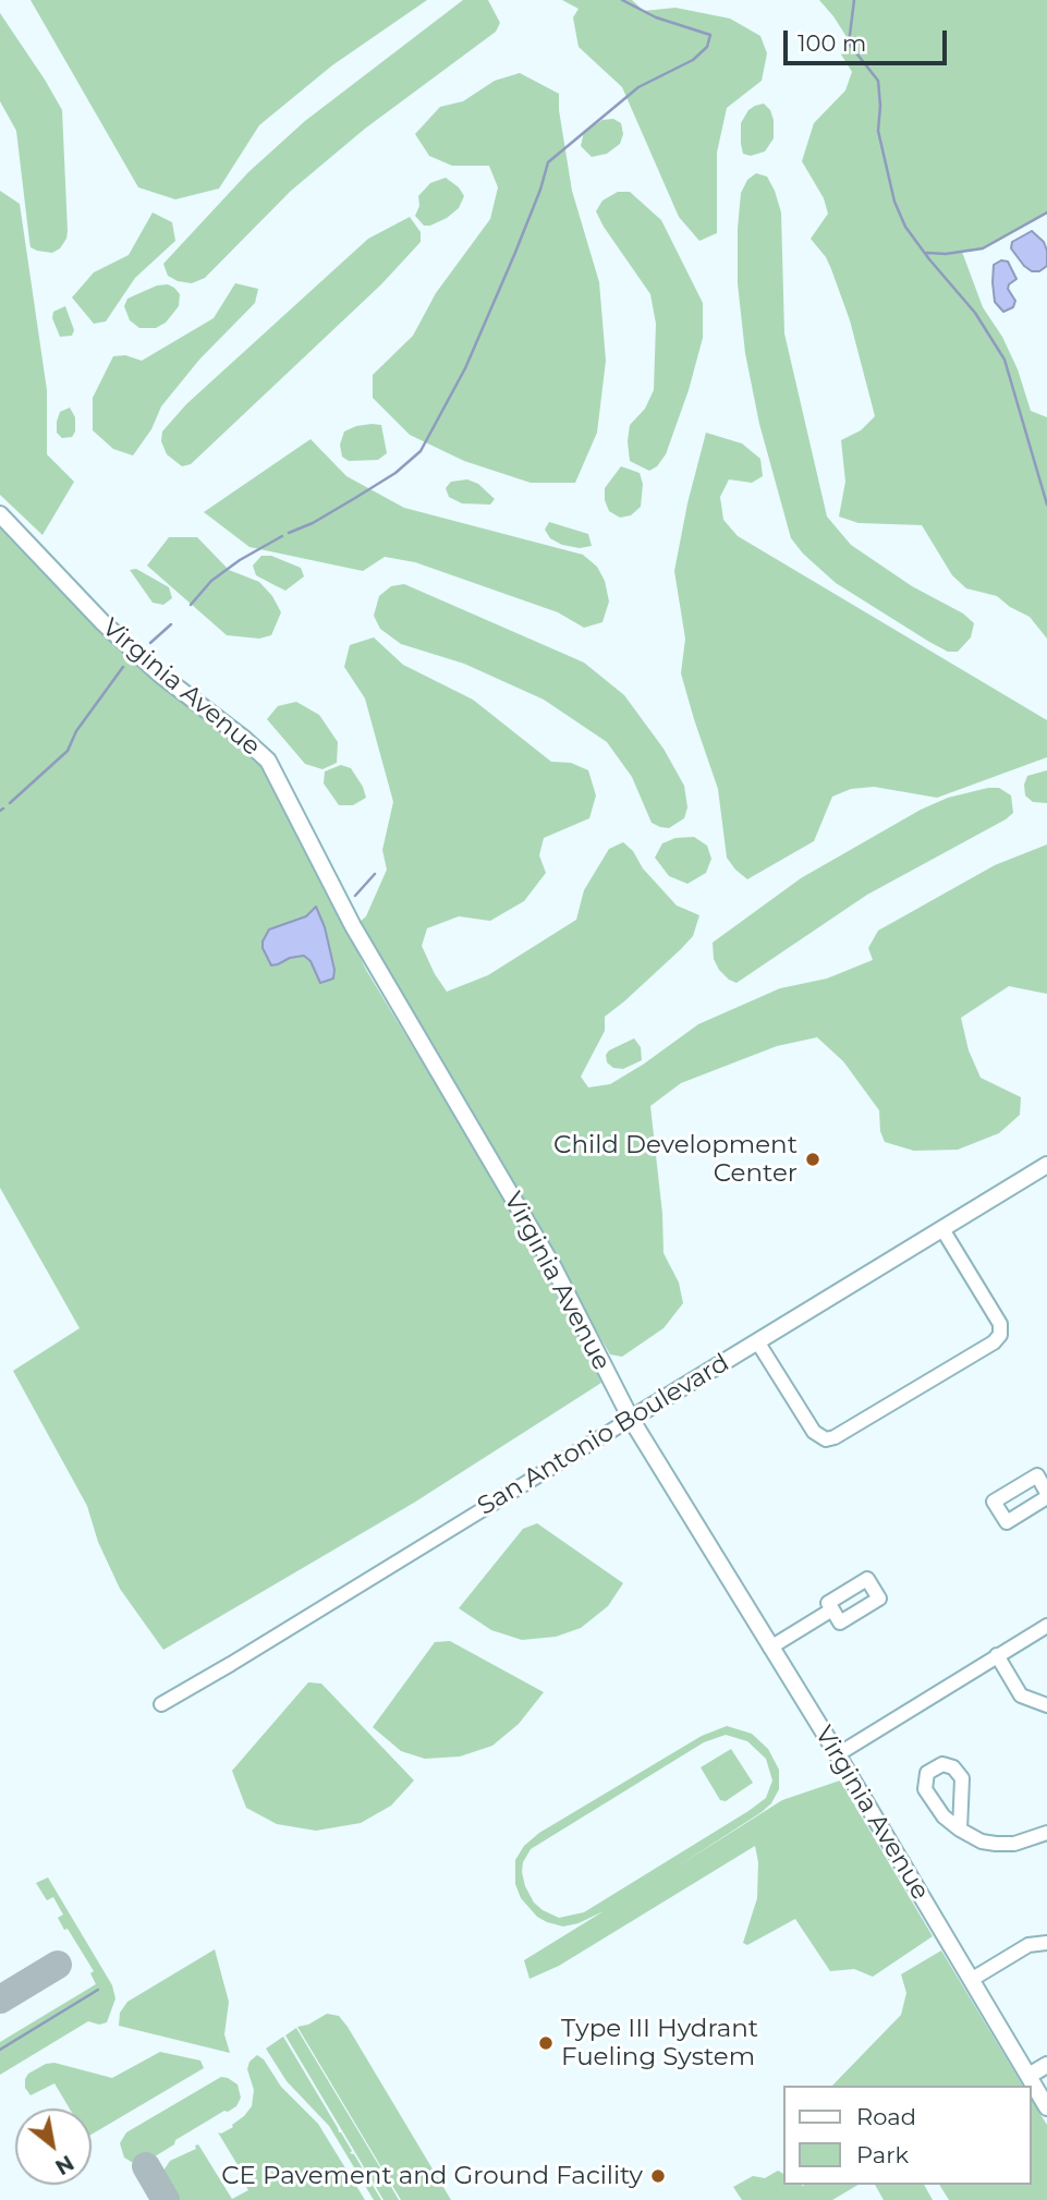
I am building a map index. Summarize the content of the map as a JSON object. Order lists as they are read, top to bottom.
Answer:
{
  "streets": {
    "street": ["Virginia Avenue", "San Antonio Boulevard"]
  },
  "crossings": [
    ["Virginia Avenue", "San Antonio Boulevard"]
  ],
  "places": ["Child Development Center", "Type III Hydrant Fueling System", "CE Pavement and Ground Facility"],
  "legend": ["Road", "Park"],
  "scale_bar": "100 m",
  "north": "bottom right"
}
